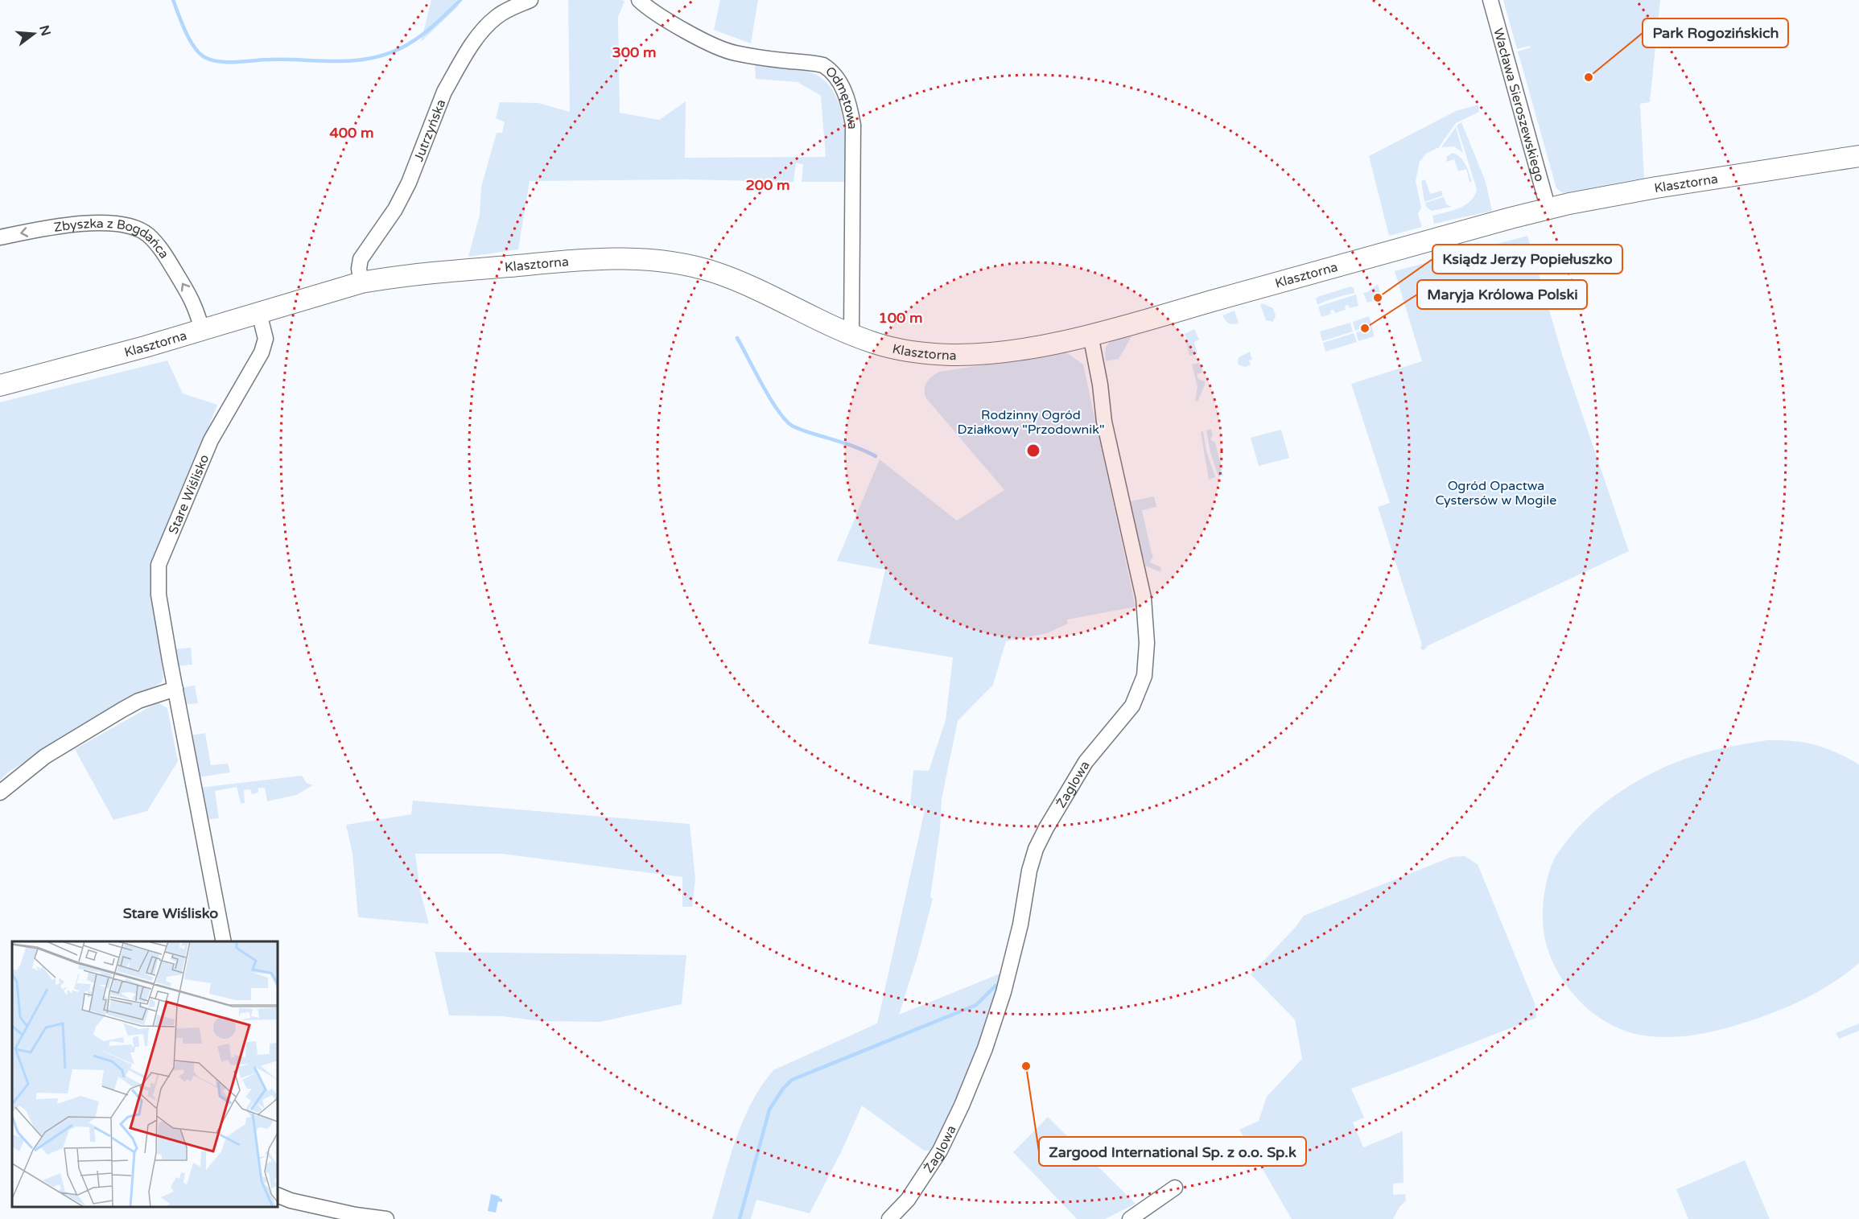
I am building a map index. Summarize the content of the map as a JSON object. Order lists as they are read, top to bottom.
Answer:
{
  "streets": {
    "street": [
      "Odmętowa",
      "Wacława Sieroszewskiego",
      "Jutrzyńska",
      "Klasztorna",
      "Zbyszka z Bogdańca",
      "Stare Wiślisko",
      "Żaglowa"
    ]
  },
  "crossings": [
    ["Odmętowa", "Klasztorna"],
    ["Wacława Sieroszewskiego", "Klasztorna"],
    ["Jutrzyńska", "Klasztorna"],
    ["Klasztorna", "Zbyszka z Bogdańca"],
    ["Klasztorna", "Stare Wiślisko"],
    ["Klasztorna", "Żaglowa"]
  ],
  "one_way": ["Zbyszka z Bogdańca"],
  "districts": ["Stare Wiślisko"],
  "parks": ["Rodzinny Ogród Działkowy \"Przodownik\"", "Ogród Opactwa Cystersów w Mogile"],
  "places": [
    "Park Rogozińskich",
    "Ksiądz Jerzy Popiełuszko",
    "Maryja Królowa Polski",
    "Zargood International Sp. z o.o. Sp.k"
  ],
  "north": "right",
  "rings": [
    "300 m",
    "400 m",
    "200 m",
    "100 m"
  ]
}
